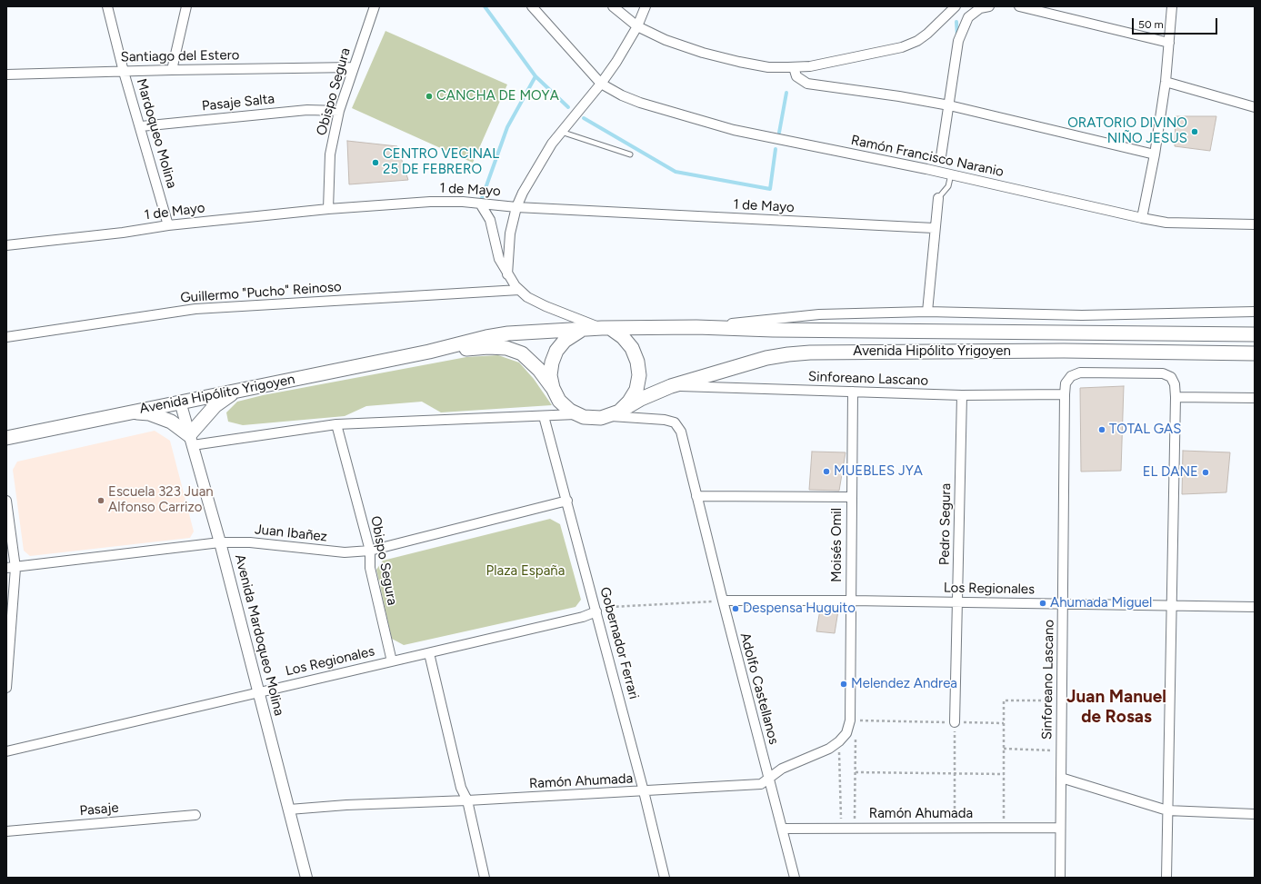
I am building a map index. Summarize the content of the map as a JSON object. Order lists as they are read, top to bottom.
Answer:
{
  "streets": {
    "main road": ["Avenida Hipólito Yrigoyen"],
    "street": [
      "Santiago del Estero",
      "Obispo Segura",
      "Pasaje Salta",
      "Mardoqueo Molina",
      "Ramón Francisco Naranio",
      "1 de Mayo",
      "Guillermo \"Pucho\" Reinoso",
      "Sinforeano Lascano",
      "Pedro Segura",
      "Juan Ibañez",
      "Moisés Omil",
      "Los Regionales",
      "Avenida Mardoqueo Molina",
      "Gobernador Ferrari",
      "Adolfo Castellanos",
      "Ramón Ahumada",
      "Pasaje"
    ]
  },
  "crossings": [
    ["Santiago del Estero", "Obispo Segura"],
    ["Santiago del Estero", "Mardoqueo Molina"],
    ["Obispo Segura", "Pasaje Salta"],
    ["Obispo Segura", "1 de Mayo"],
    ["Obispo Segura", "Juan Ibañez"],
    ["Obispo Segura", "Los Regionales"],
    ["Pasaje Salta", "Mardoqueo Molina"],
    ["Mardoqueo Molina", "1 de Mayo"],
    ["Avenida Hipólito Yrigoyen", "Sinforeano Lascano"],
    ["Avenida Hipólito Yrigoyen", "Avenida Mardoqueo Molina"],
    ["Avenida Hipólito Yrigoyen", "Adolfo Castellanos"],
    ["Sinforeano Lascano", "Pedro Segura"],
    ["Sinforeano Lascano", "Moisés Omil"],
    ["Sinforeano Lascano", "Los Regionales"],
    ["Sinforeano Lascano", "Ramón Ahumada"],
    ["Pedro Segura", "Los Regionales"],
    ["Juan Ibañez", "Avenida Mardoqueo Molina"],
    ["Juan Ibañez", "Gobernador Ferrari"],
    ["Moisés Omil", "Los Regionales"],
    ["Moisés Omil", "Ramón Ahumada"],
    ["Los Regionales", "Avenida Mardoqueo Molina"],
    ["Los Regionales", "Gobernador Ferrari"],
    ["Los Regionales", "Adolfo Castellanos"],
    ["Avenida Mardoqueo Molina", "Ramón Ahumada"],
    ["Gobernador Ferrari", "Ramón Ahumada"],
    ["Adolfo Castellanos", "Ramón Ahumada"]
  ],
  "districts": ["Juan Manuel de Rosas"],
  "parks": ["Plaza España"],
  "places": [
    "CANCHA DE MOYA",
    "ORATORIO DIVINO NIÑO JESUS",
    "CENTRO VECINAL 25 DE FEBRERO",
    "TOTAL GAS",
    "MUEBLES JYA",
    "EL DANE",
    "Escuela 323 Juan Alfonso Carrizo",
    "Ahumada Miguel",
    "Despensa Huguito",
    "Melendez Andrea"
  ],
  "scale_bar": "50 m"
}
